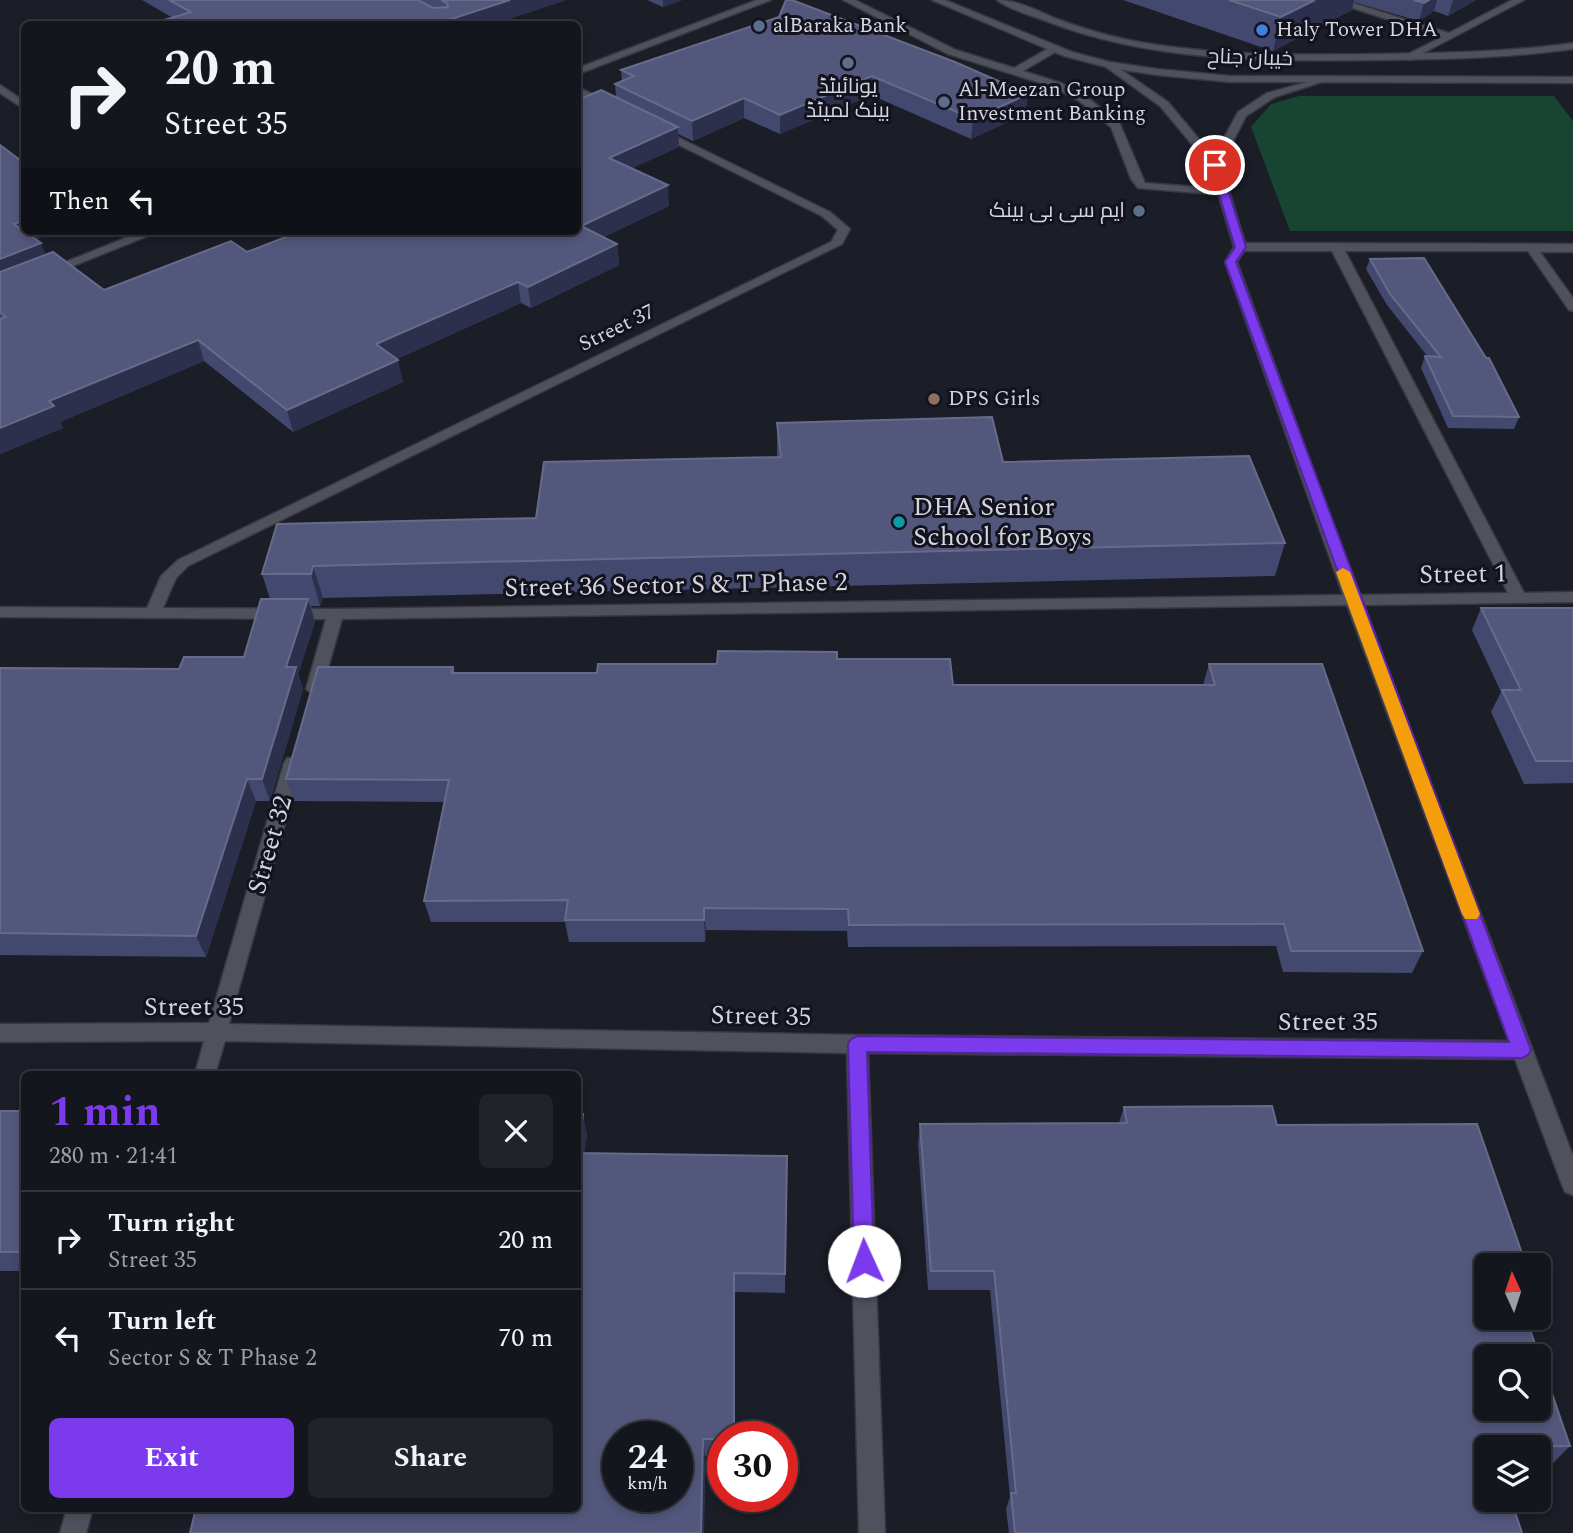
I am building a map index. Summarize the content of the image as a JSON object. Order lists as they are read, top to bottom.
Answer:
{
  "streets": {
    "street": [
      "خیبان جناح",
      "Street 37",
      "Street 1",
      "Street 36 Sector S & T Phase 2",
      "Street 32",
      "Street 35"
    ]
  },
  "crossings": [
    ["Street 37", "Street 36 Sector S & T Phase 2"],
    ["Street 1", "Street 36 Sector S & T Phase 2"],
    ["Street 32", "Street 35"]
  ],
  "places": [
    "alBaraka Bank",
    "Haly Tower DHA",
    "یونائیٹڈ بینک لمیٹڈ",
    "Al-Meezan Group Investment Banking",
    "ایم سی بی بینک",
    "DPS Girls",
    "DHA Senior School for Boys"
  ],
  "north": "top",
  "page": {
    "turn": ["20 m", "Street 35"],
    "then": "Then",
    "heading": ["1 min", "280 m · 21:41"],
    "list": [
      {
        "name": "Turn right",
        "note": "Street 35",
        "value": "20 m"
      },
      {
        "name": "Turn left",
        "note": "Sector S & T Phase 2",
        "value": "70 m"
      }
    ],
    "buttons": ["Exit", "Share"],
    "speed": "24 km/h",
    "limit": "30"
  }
}
